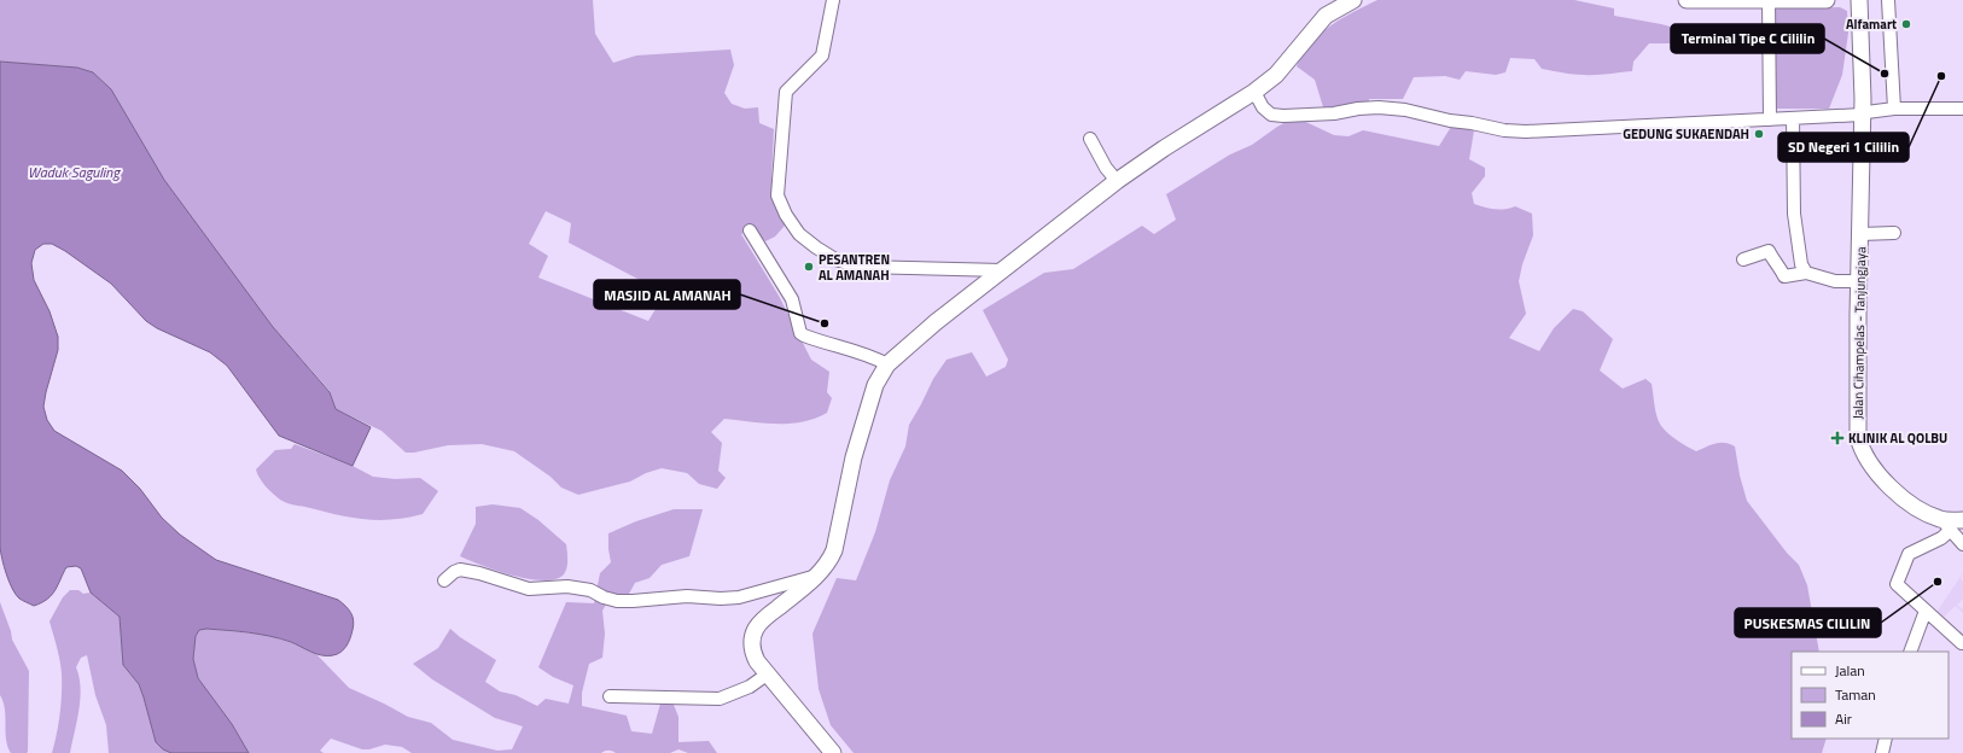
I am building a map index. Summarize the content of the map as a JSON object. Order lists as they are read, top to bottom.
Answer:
{
  "streets": {
    "main road": ["Jalan Cihampelas - Tanjungjaya"]
  },
  "water": ["Waduk Saguling"],
  "places": {
    "other": [
      "Alfamart",
      "Terminal Tipe C Cililin",
      "SD Negeri 1 Cililin",
      "GEDUNG SUKAENDAH",
      "PESANTREN AL AMANAH",
      "MASJID AL AMANAH",
      "PUSKESMAS CILILIN"
    ],
    "health": ["KLINIK AL QOLBU"]
  },
  "legend": ["Jalan", "Taman", "Air"]
}
